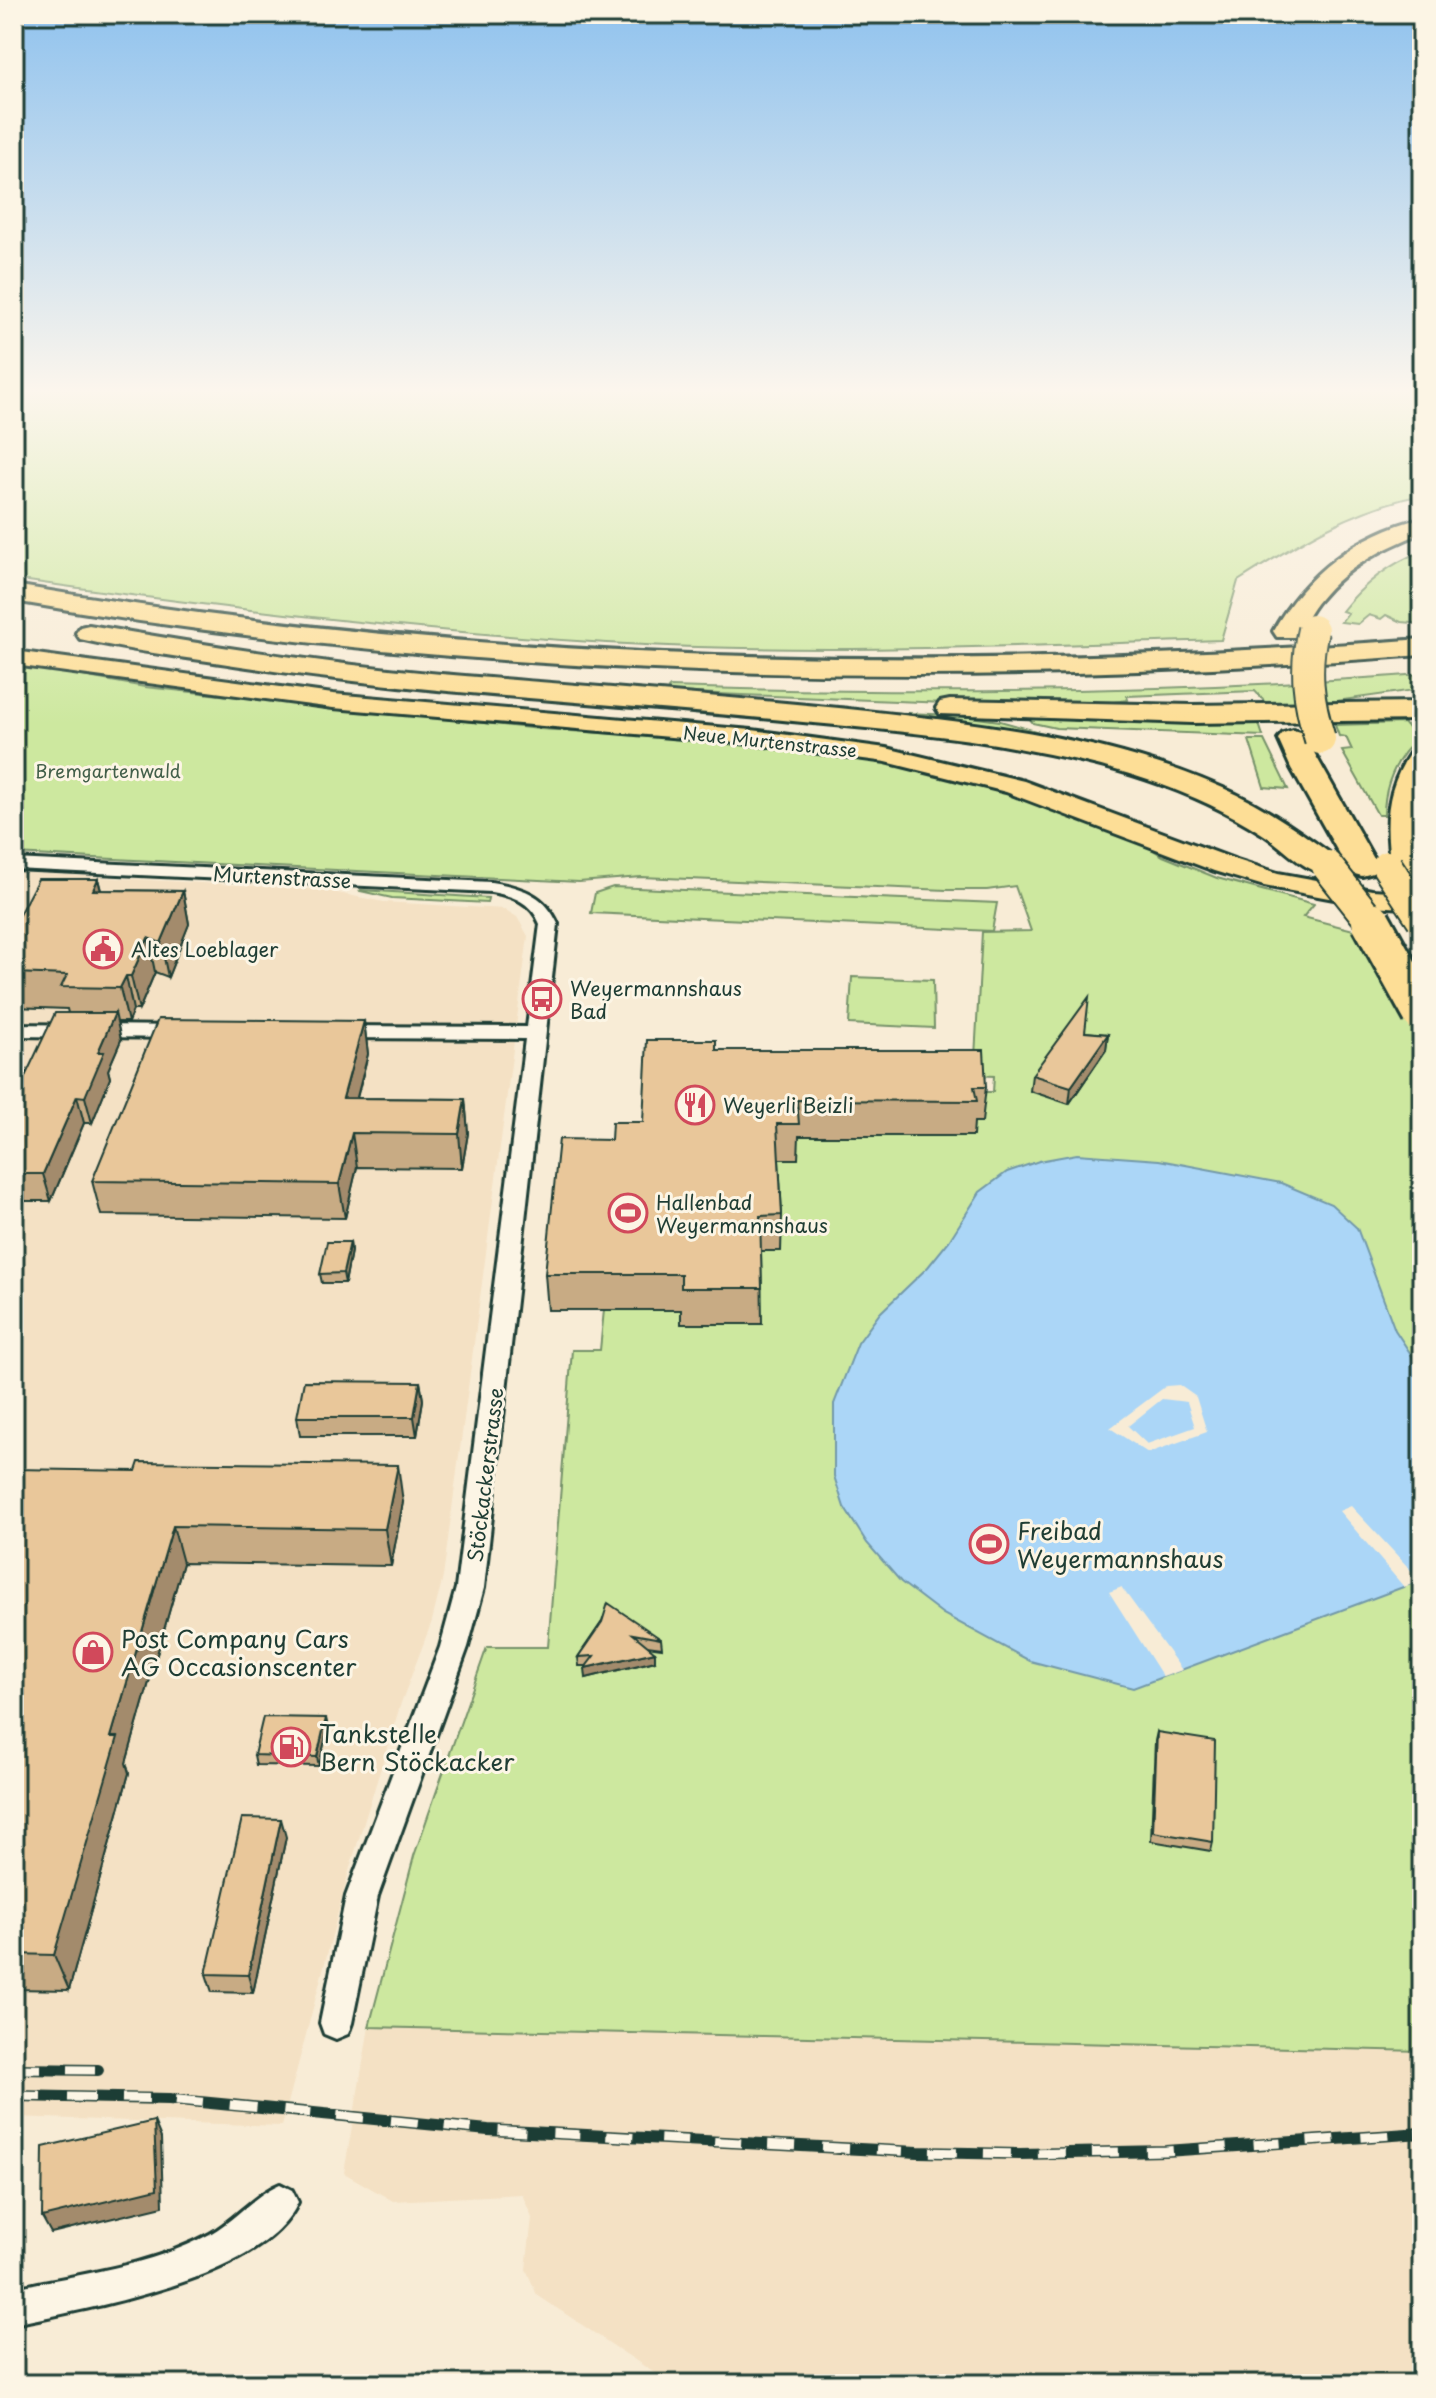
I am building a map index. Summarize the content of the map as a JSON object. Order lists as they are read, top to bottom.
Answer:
{
  "streets": {
    "main road": ["Neue Murtenstrasse"],
    "street": ["Murtenstrasse", "Stöckackerstrasse"]
  },
  "crossings": [
    ["Murtenstrasse", "Stöckackerstrasse"]
  ],
  "parks": ["Bremgartenwald"],
  "places": {
    "public building": ["Altes Loeblager"],
    "bus stop": ["Weyermannshaus Bad"],
    "restaurant": ["Weyerli Beizli"],
    "sports": ["Hallenbad Weyermannshaus", "Freibad Weyermannshaus"],
    "shop": ["Post Company Cars AG Occasionscenter"],
    "fuel station": ["Tankstelle Bern Stöckacker"]
  }
}
